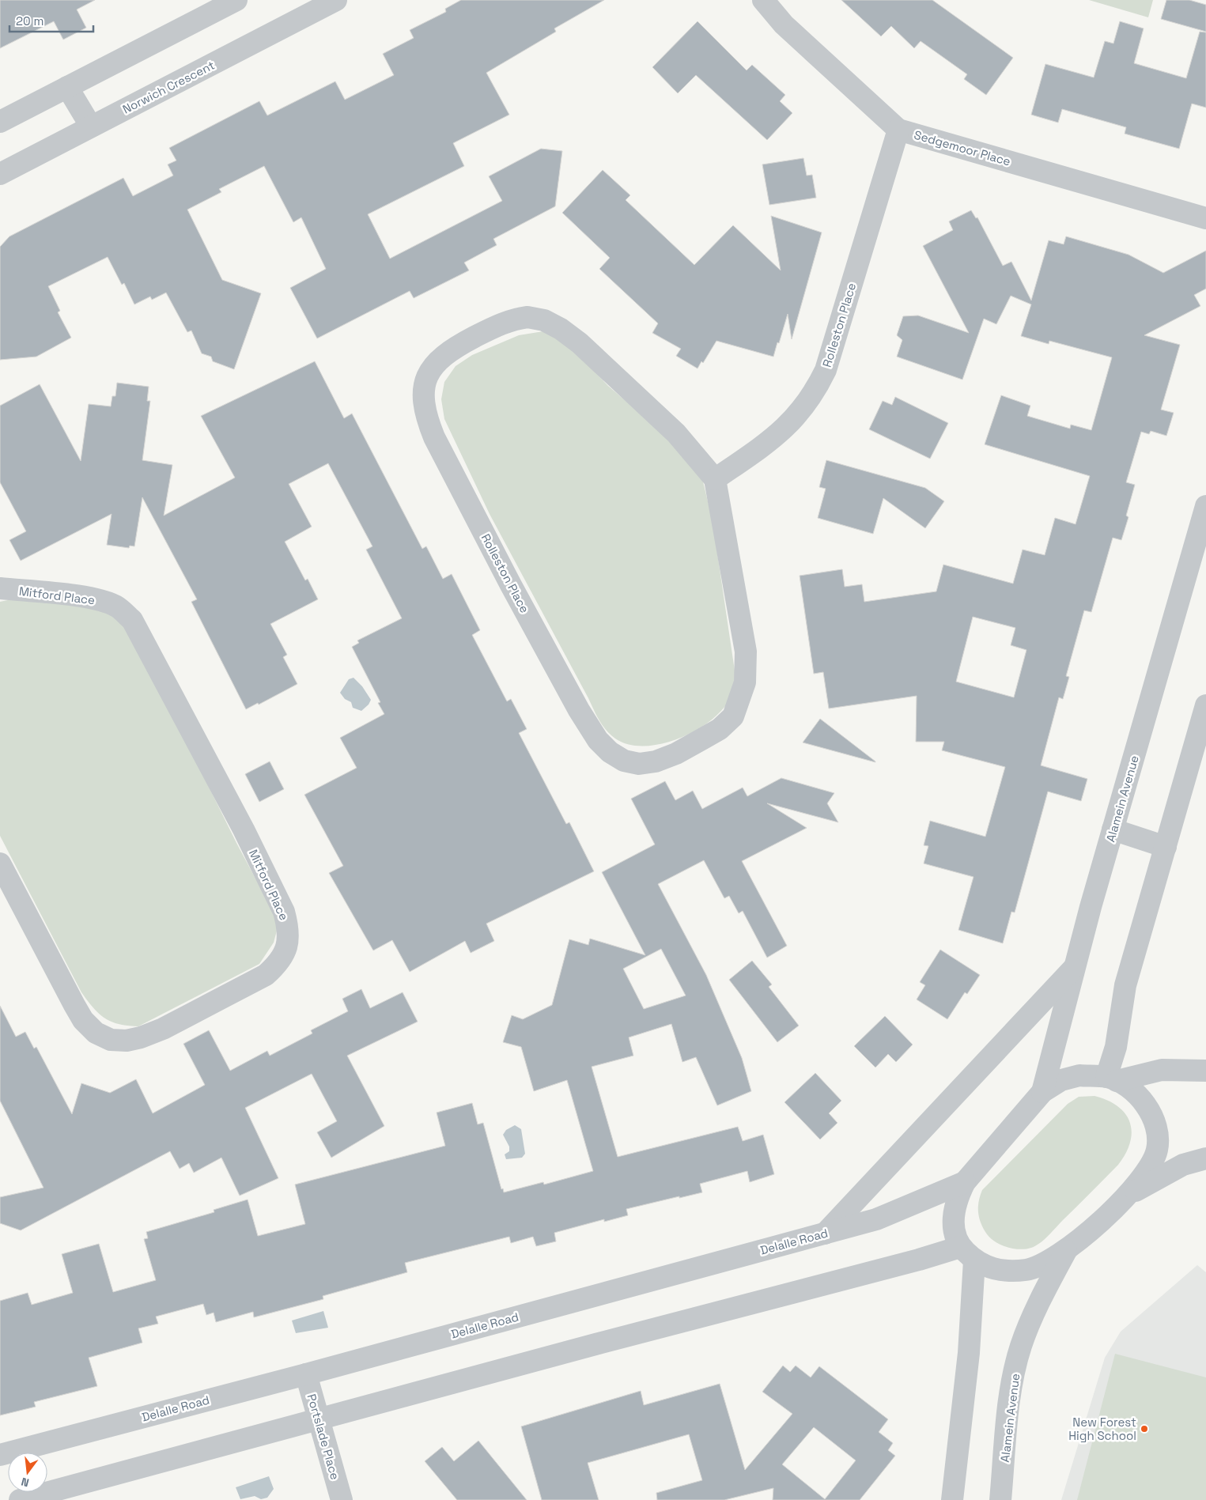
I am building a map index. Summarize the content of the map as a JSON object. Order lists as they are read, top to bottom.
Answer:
{
  "streets": {
    "street": [
      "Norwich Crescent",
      "Sedgemoor Place",
      "Rolleston Place",
      "Mitford Place",
      "Alamein Avenue",
      "Delalle Road",
      "Portslade Place"
    ]
  },
  "crossings": [
    ["Sedgemoor Place", "Rolleston Place"],
    ["Delalle Road", "Portslade Place"]
  ],
  "places": ["New Forest High School"],
  "scale_bar": "20 m",
  "north": "bottom"
}
